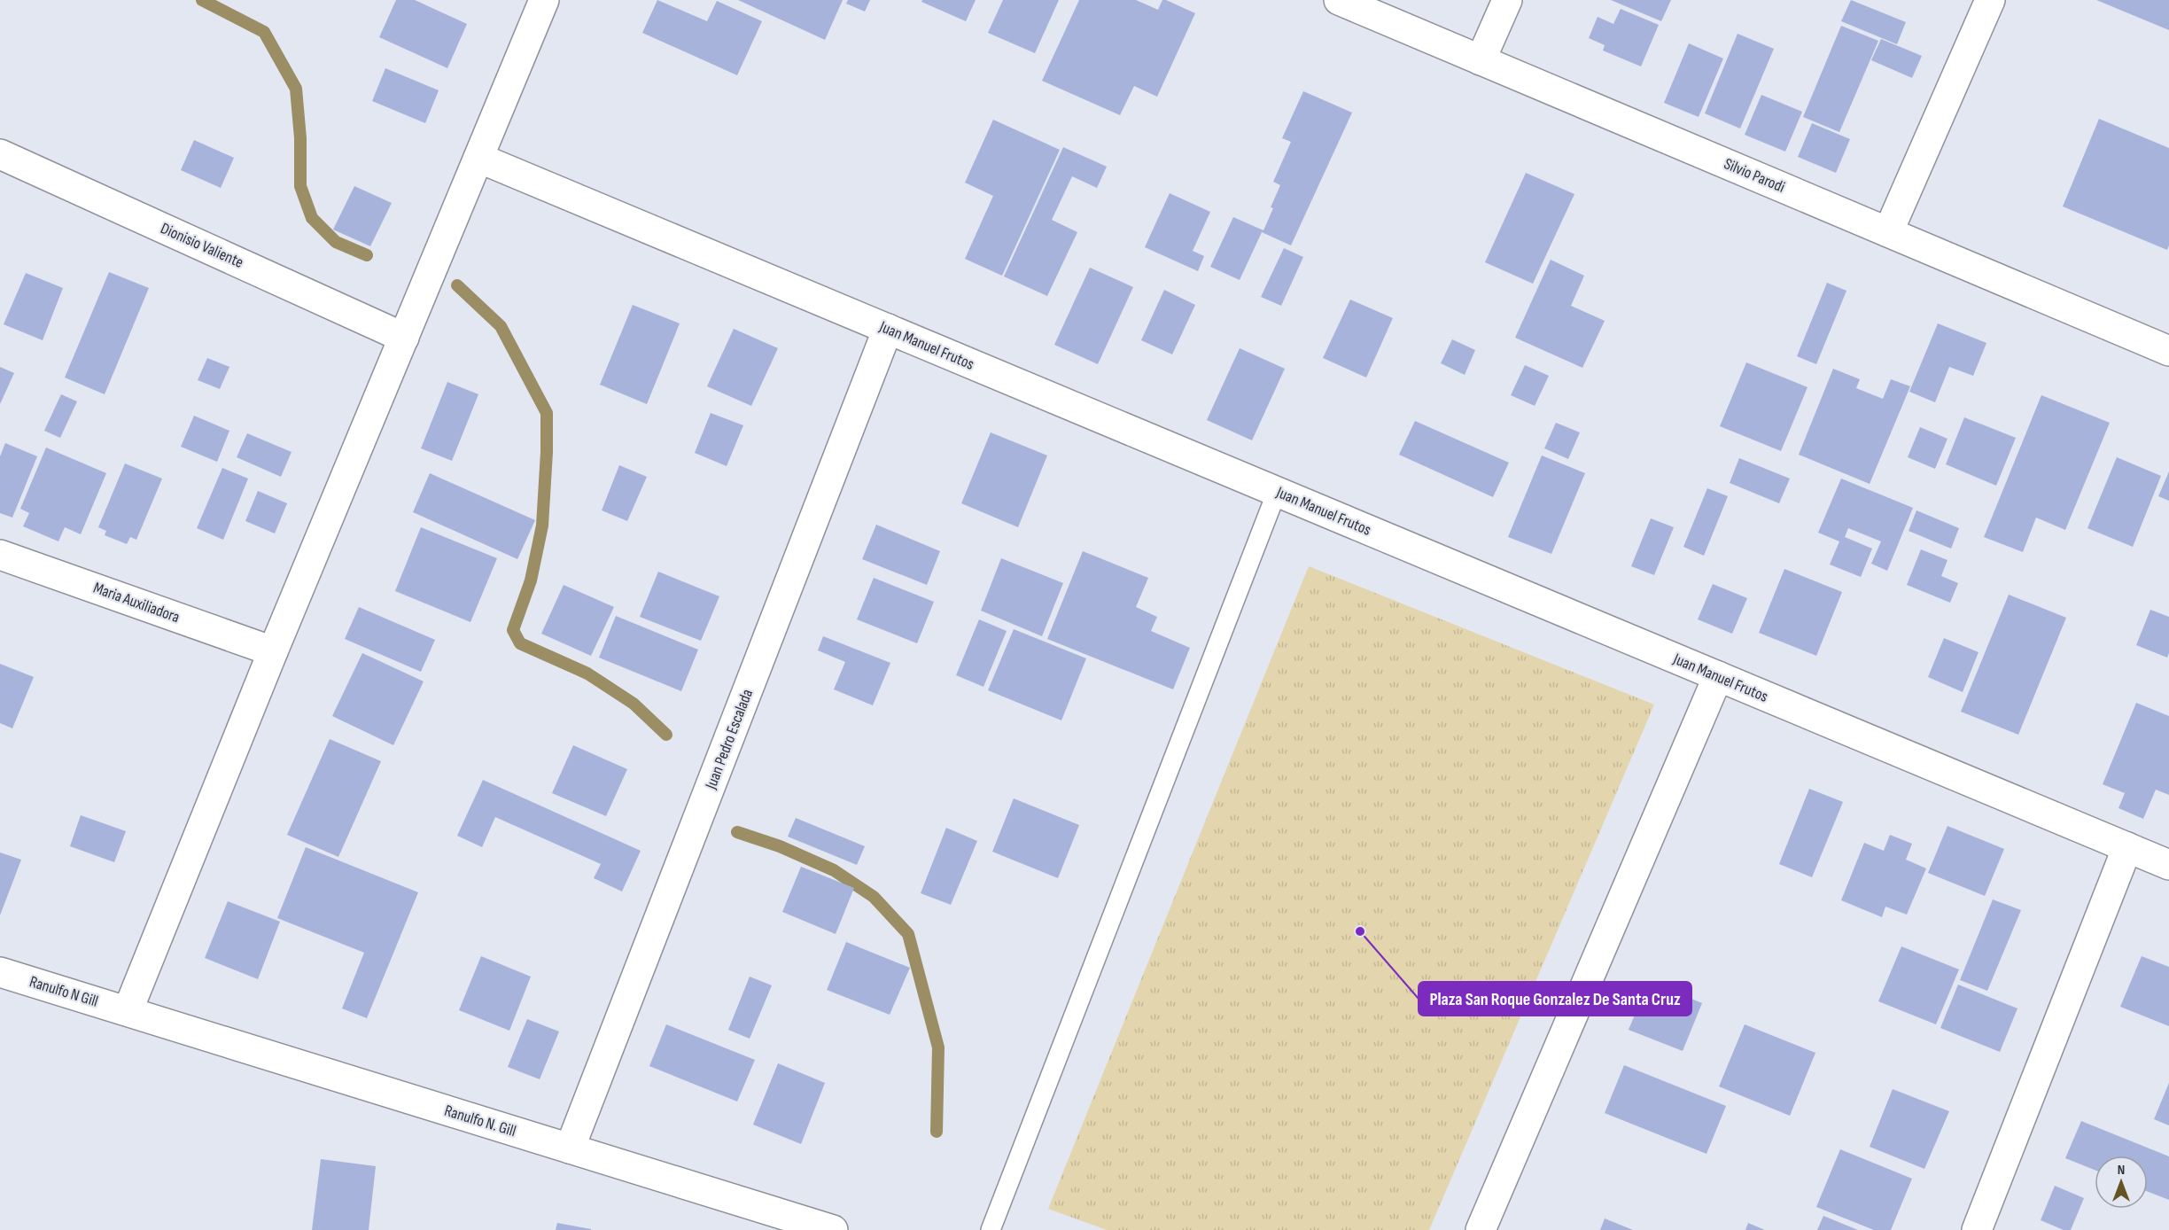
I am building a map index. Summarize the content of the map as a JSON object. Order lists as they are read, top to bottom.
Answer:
{
  "streets": {
    "street": [
      "Silvio Parodi",
      "Dionisio Valiente",
      "Juan Manuel Frutos",
      "Maria Auxiliadora",
      "Juan Pedro Escalada",
      "Ranulfo N Gill",
      "Ranulfo N. Gill"
    ]
  },
  "crossings": [
    ["Juan Manuel Frutos", "Juan Pedro Escalada"],
    ["Juan Pedro Escalada", "Ranulfo N. Gill"],
    ["Ranulfo N Gill", "Ranulfo N. Gill"]
  ],
  "places": ["Plaza San Roque Gonzalez De Santa Cruz"],
  "north": "top"
}
